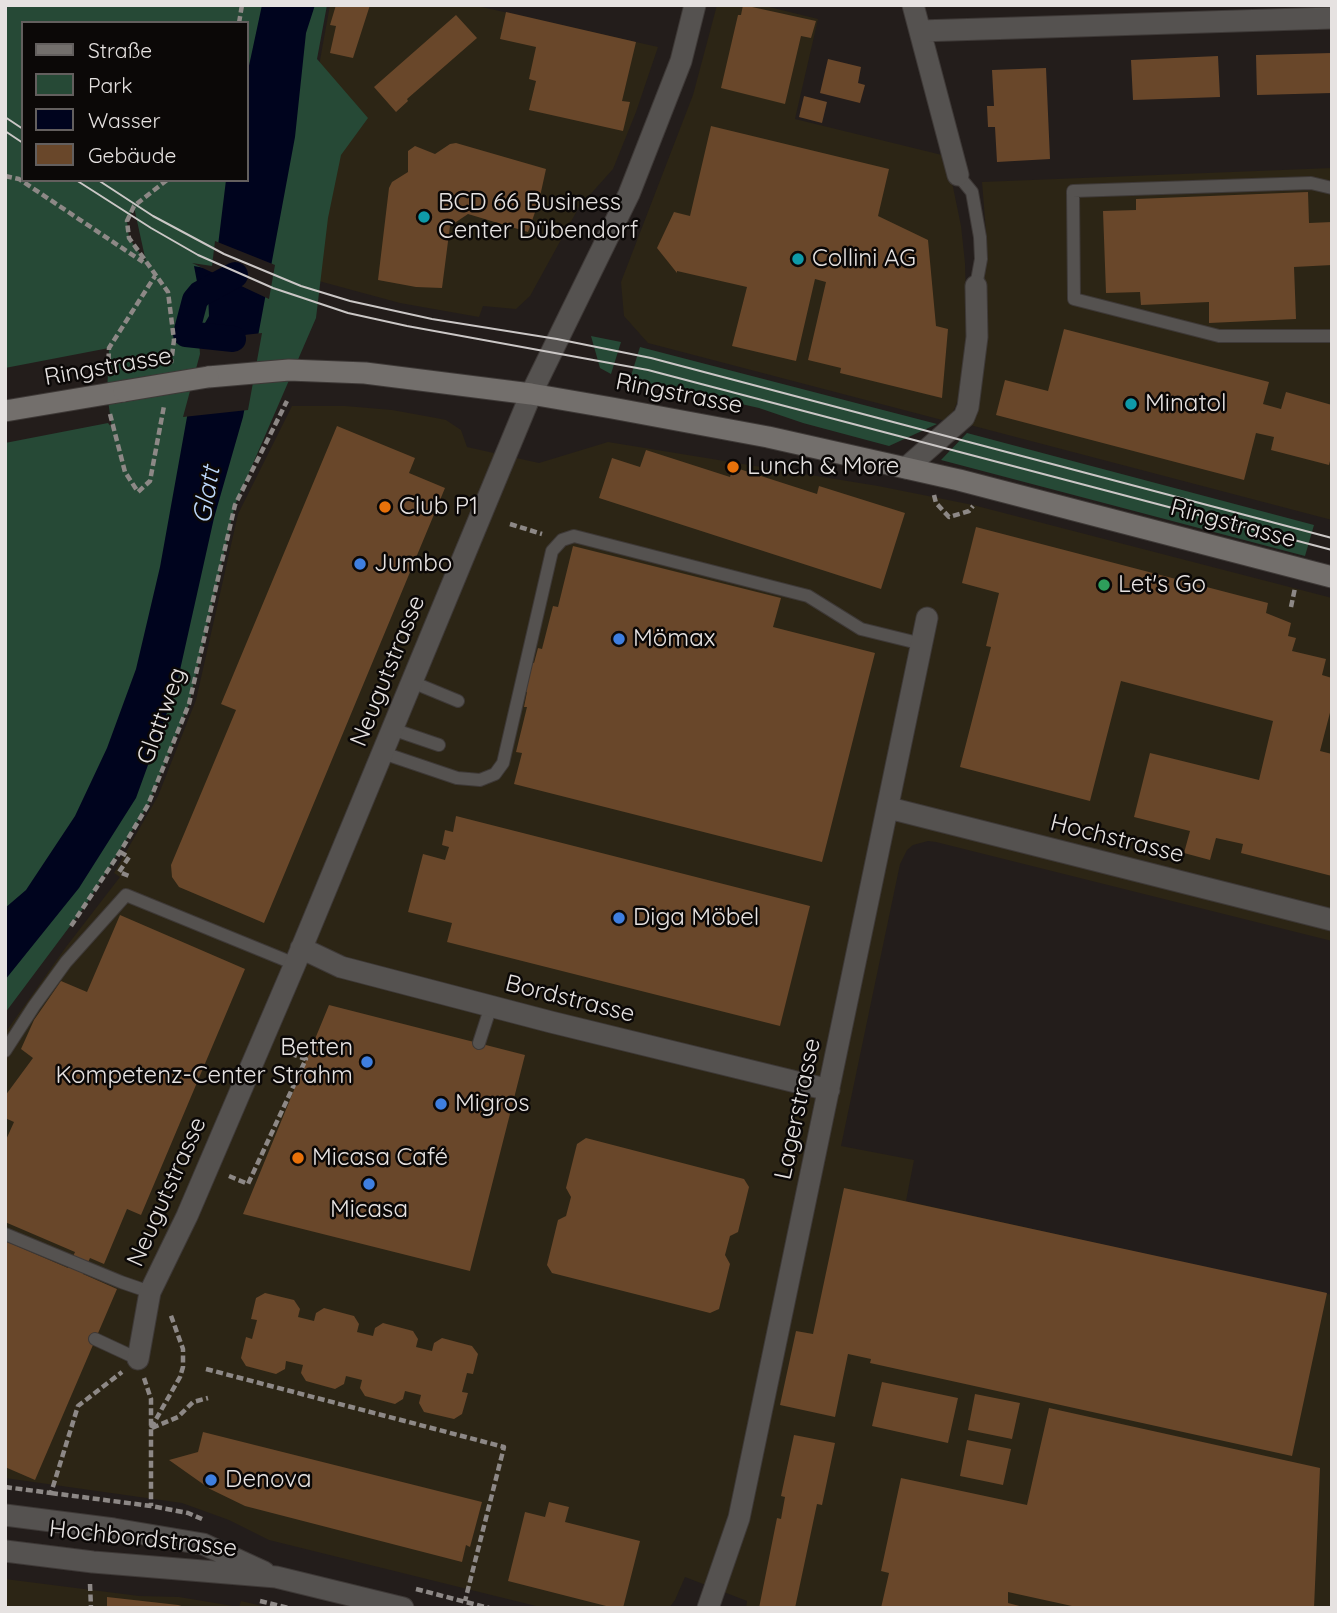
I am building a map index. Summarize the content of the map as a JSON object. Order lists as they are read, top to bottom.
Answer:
{
  "streets": {
    "main road": ["Ringstrasse"],
    "street": [
      "Neugutstrasse",
      "Hochstrasse",
      "Bordstrasse",
      "Lagerstrasse",
      "Hochbordstrasse"
    ],
    "path": ["Glattweg"]
  },
  "crossings": [
    ["Ringstrasse", "Neugutstrasse"],
    ["Neugutstrasse", "Bordstrasse"],
    ["Hochstrasse", "Lagerstrasse"],
    ["Bordstrasse", "Lagerstrasse"]
  ],
  "water": ["Glatt"],
  "places": [
    "BCD 66 Business Center Dübendorf",
    "Collini AG",
    "Minatol",
    "Lunch & More",
    "Club P1",
    "Jumbo",
    "Let's Go",
    "Mömax",
    "Diga Möbel",
    "Betten Kompetenz-Center Strahm",
    "Migros",
    "Micasa Café",
    "Micasa",
    "Denova"
  ],
  "legend": [
    "Straße",
    "Park",
    "Wasser",
    "Gebäude"
  ]
}
